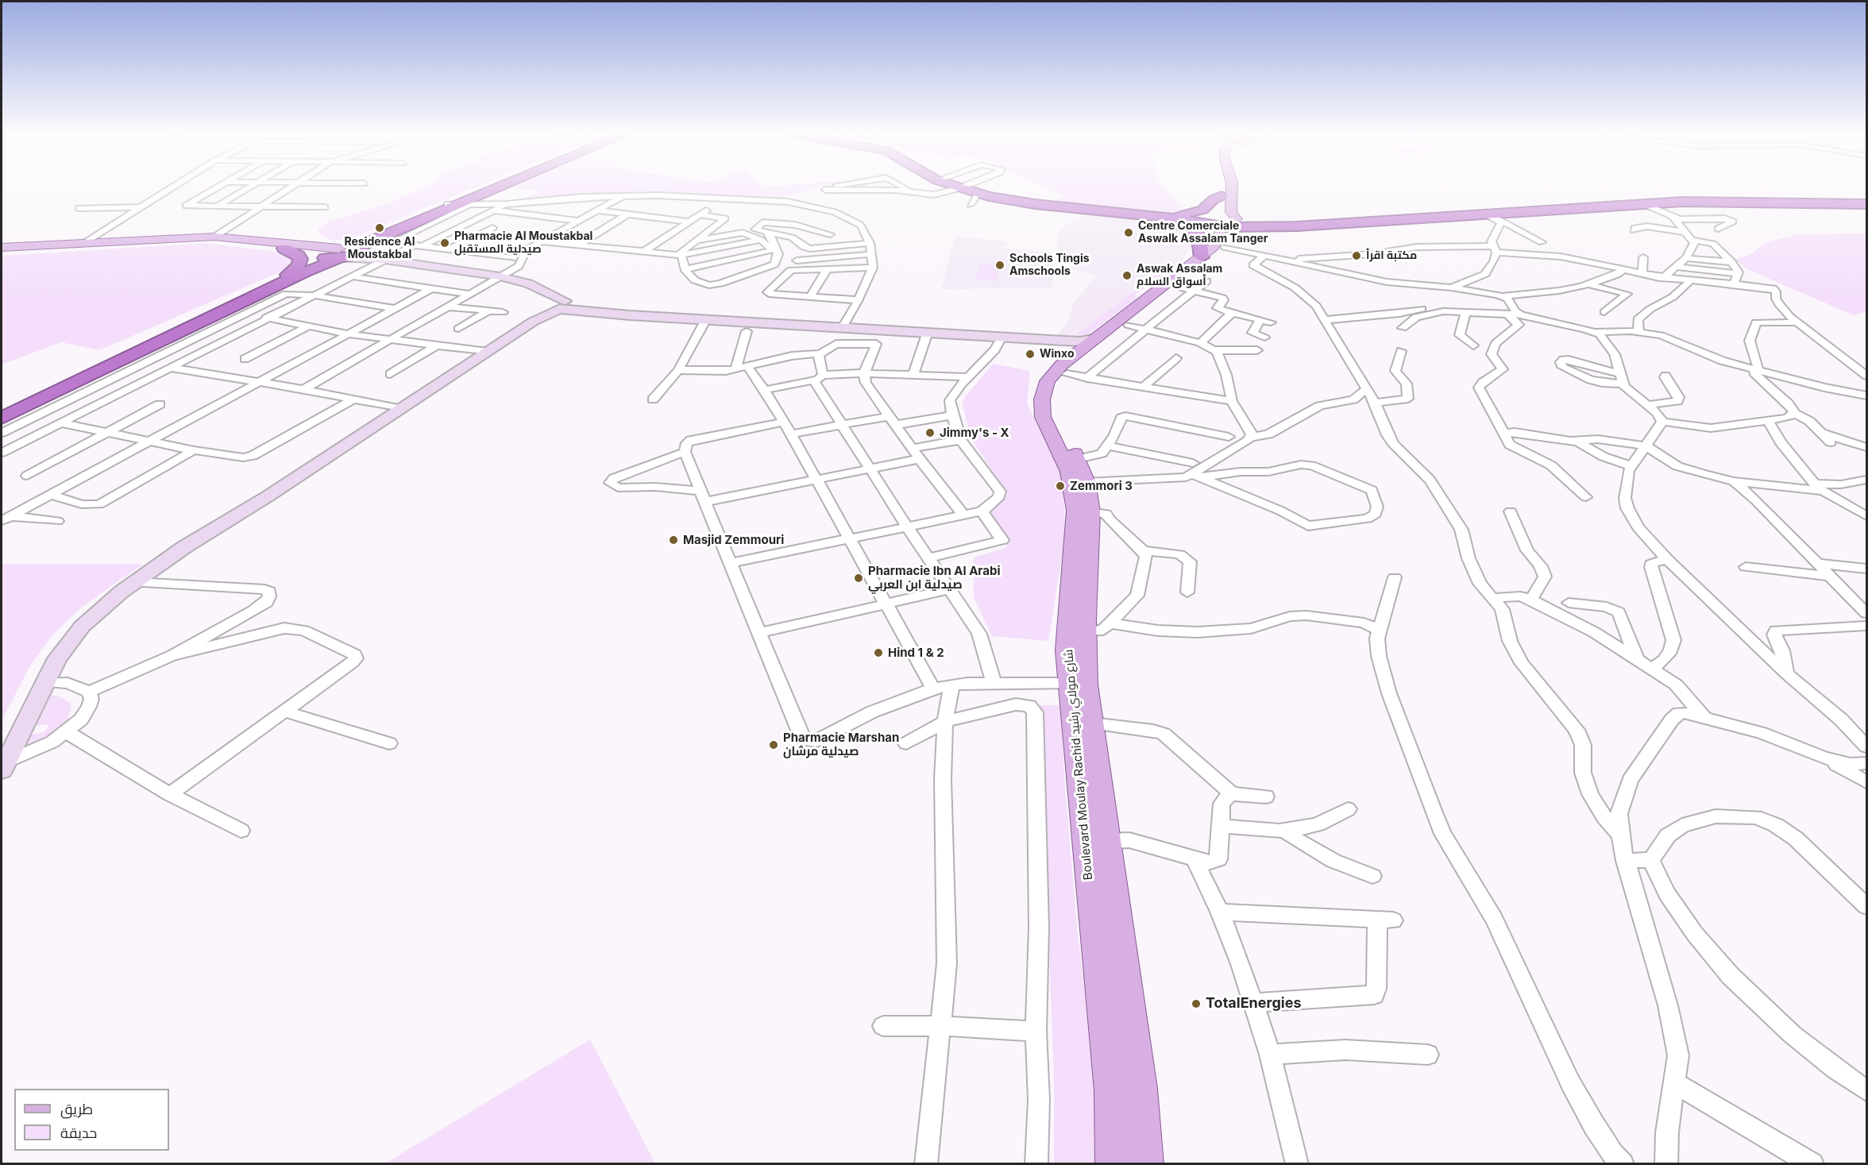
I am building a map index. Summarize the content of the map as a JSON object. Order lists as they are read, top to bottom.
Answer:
{
  "streets": {
    "main road": ["Boulevard Moulay Rachid شارع مولاي رشيد"]
  },
  "places": [
    "Residence Al Moustakbal",
    "Centre Comerciale Aswalk Assalam Tanger",
    "Pharmacie Al Moustakbal صيدلية المستقبل",
    "مكتبة اقرأ",
    "Schools Tingis Amschools",
    "Aswak Assalam أسواق السلام",
    "Winxo",
    "Jimmy's - X",
    "Zemmori 3",
    "Masjid Zemmouri",
    "Pharmacie Ibn Al Arabi صيدلية ابن العربي",
    "Hind 1 & 2",
    "Pharmacie Marshan صيدلية مرشان",
    "TotalEnergies"
  ],
  "legend": ["طريق", "حديقة"]
}
